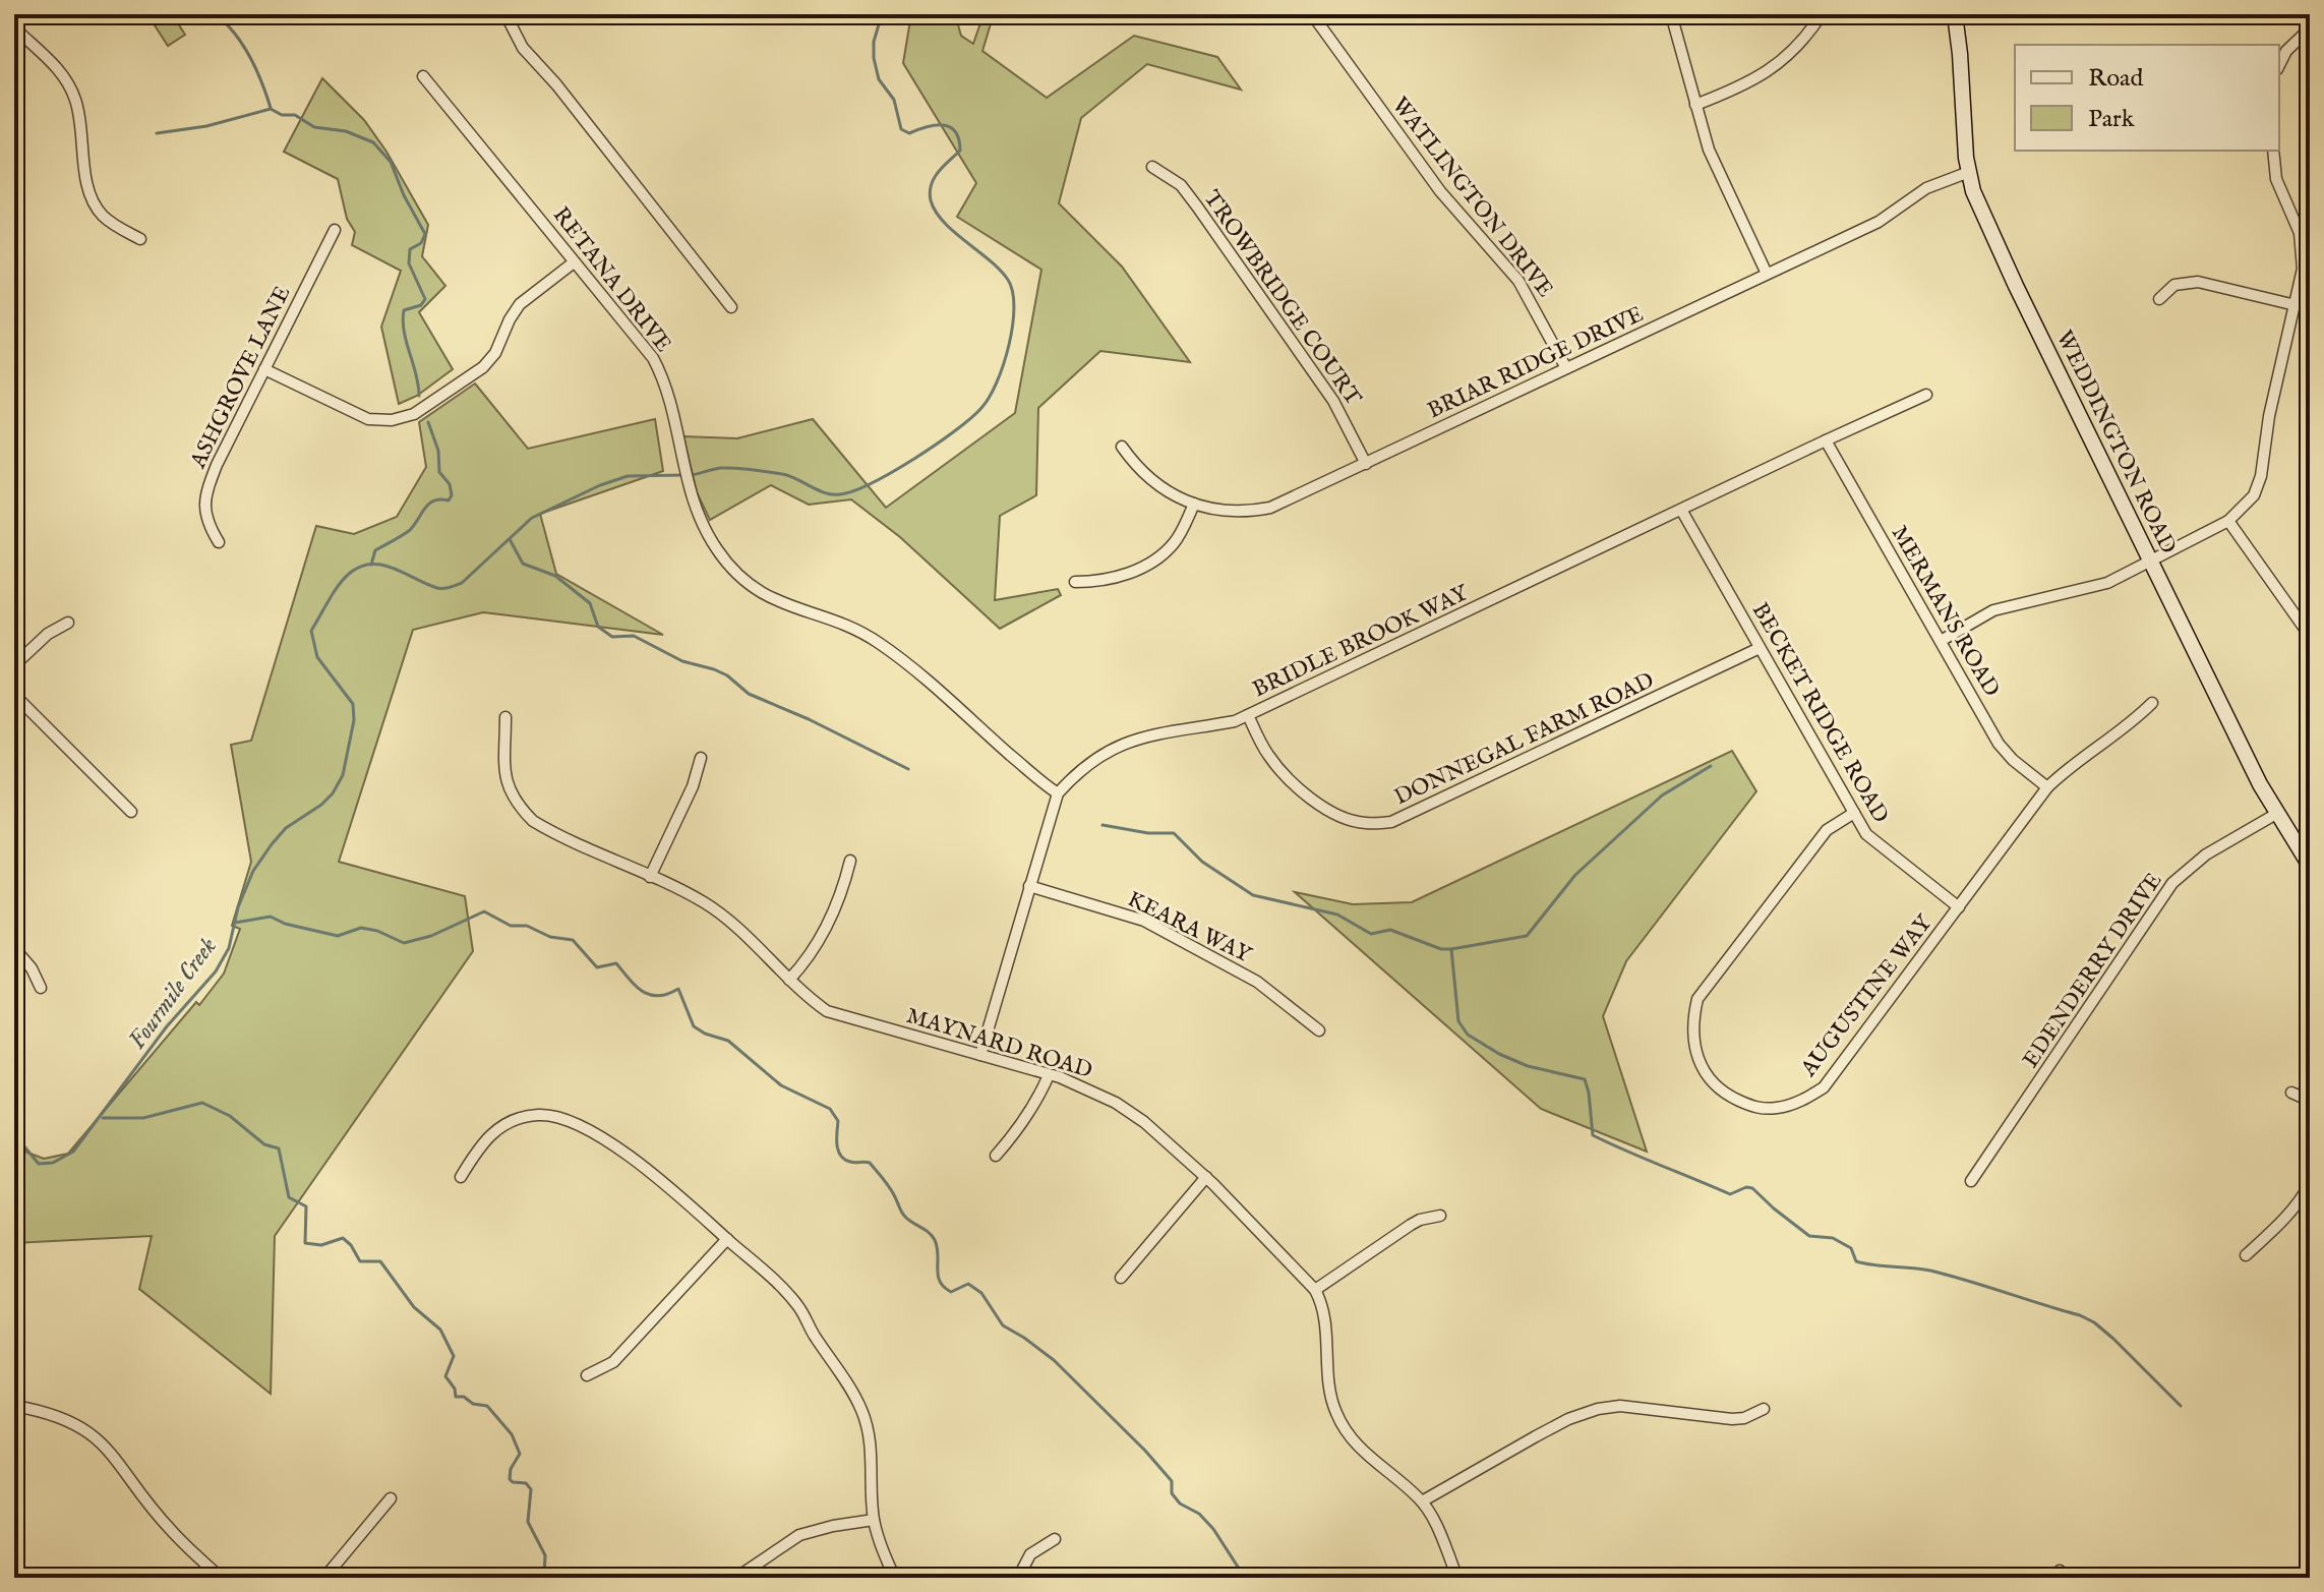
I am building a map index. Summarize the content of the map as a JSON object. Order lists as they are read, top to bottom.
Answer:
{
  "streets": {
    "main road": ["WEDDINGTON ROAD"],
    "street": [
      "WATLINGTON DRIVE",
      "RETANA DRIVE",
      "TROWBRIDGE COURT",
      "BRIAR RIDGE DRIVE",
      "ASHGROVE LANE",
      "MERMANS ROAD",
      "BRIDLE BROOK WAY",
      "BECKET RIDGE ROAD",
      "DONNEGAL FARM ROAD",
      "KEARA WAY",
      "EDENDERRY DRIVE",
      "AUGUSTINE WAY",
      "MAYNARD ROAD"
    ]
  },
  "crossings": [
    ["WATLINGTON DRIVE", "BRIAR RIDGE DRIVE"],
    ["RETANA DRIVE", "BRIDLE BROOK WAY"],
    ["TROWBRIDGE COURT", "BRIAR RIDGE DRIVE"],
    ["BRIAR RIDGE DRIVE", "WEDDINGTON ROAD"],
    ["WEDDINGTON ROAD", "EDENDERRY DRIVE"],
    ["MERMANS ROAD", "BRIDLE BROOK WAY"],
    ["MERMANS ROAD", "AUGUSTINE WAY"],
    ["BRIDLE BROOK WAY", "BECKET RIDGE ROAD"],
    ["BRIDLE BROOK WAY", "DONNEGAL FARM ROAD"],
    ["BRIDLE BROOK WAY", "KEARA WAY"],
    ["BRIDLE BROOK WAY", "MAYNARD ROAD"],
    ["BECKET RIDGE ROAD", "DONNEGAL FARM ROAD"],
    ["BECKET RIDGE ROAD", "AUGUSTINE WAY"]
  ],
  "water": ["Fourmile Creek"],
  "legend": ["Road", "Park"]
}
